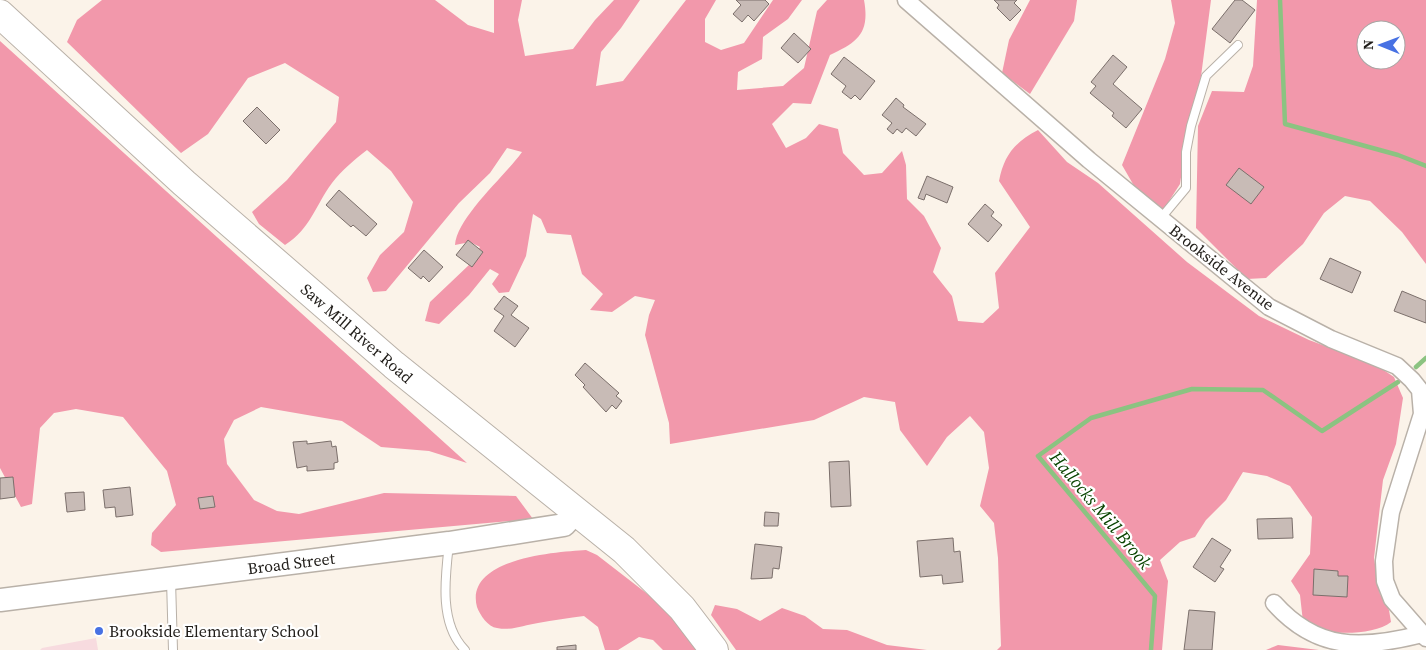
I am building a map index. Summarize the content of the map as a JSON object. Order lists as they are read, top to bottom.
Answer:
{
  "streets": {
    "highway": ["Saw Mill River Road"],
    "street": ["Brookside Avenue", "Broad Street"]
  },
  "crossings": [
    ["Saw Mill River Road", "Broad Street"]
  ],
  "water": ["Hallocks Mill Brook"],
  "places": ["Brookside Elementary School"],
  "north": "left"
}
